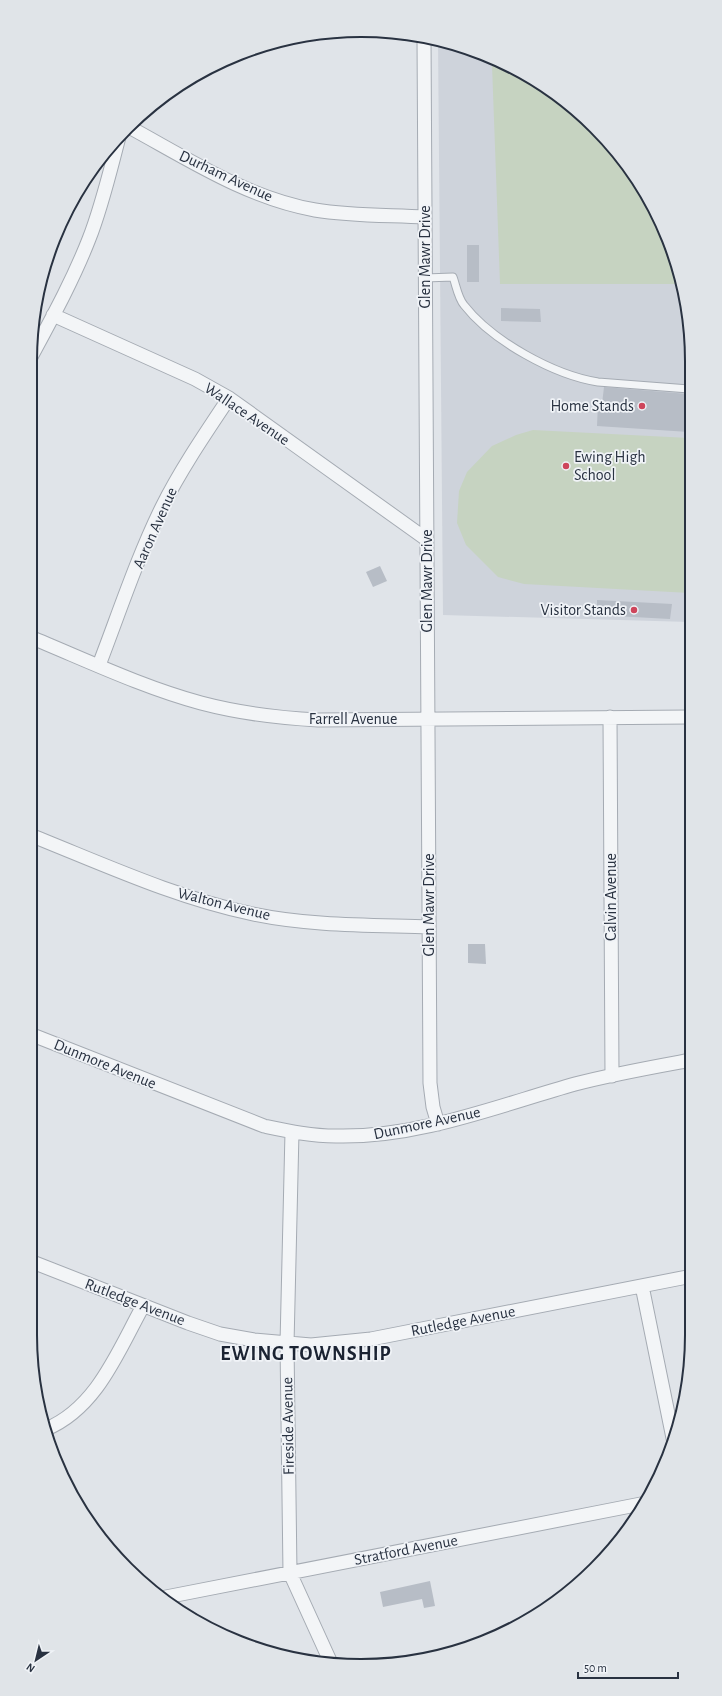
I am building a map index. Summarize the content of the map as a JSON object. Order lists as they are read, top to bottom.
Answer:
{
  "streets": {
    "street": [
      "Durham Avenue",
      "Glen Mawr Drive",
      "Wallace Avenue",
      "Aaron Avenue",
      "Farrell Avenue",
      "Calvin Avenue",
      "Walton Avenue",
      "Dunmore Avenue",
      "Rutledge Avenue",
      "Fireside Avenue",
      "Stratford Avenue"
    ]
  },
  "crossings": [
    ["Durham Avenue", "Glen Mawr Drive"],
    ["Glen Mawr Drive", "Wallace Avenue"],
    ["Glen Mawr Drive", "Farrell Avenue"],
    ["Glen Mawr Drive", "Walton Avenue"],
    ["Glen Mawr Drive", "Dunmore Avenue"],
    ["Wallace Avenue", "Aaron Avenue"],
    ["Aaron Avenue", "Farrell Avenue"],
    ["Farrell Avenue", "Calvin Avenue"],
    ["Calvin Avenue", "Dunmore Avenue"],
    ["Dunmore Avenue", "Fireside Avenue"],
    ["Rutledge Avenue", "Fireside Avenue"],
    ["Fireside Avenue", "Stratford Avenue"]
  ],
  "districts": ["EWING TOWNSHIP"],
  "places": ["Home Stands", "Ewing High School", "Visitor Stands"],
  "scale_bar": "50 m",
  "north": "bottom left"
}
